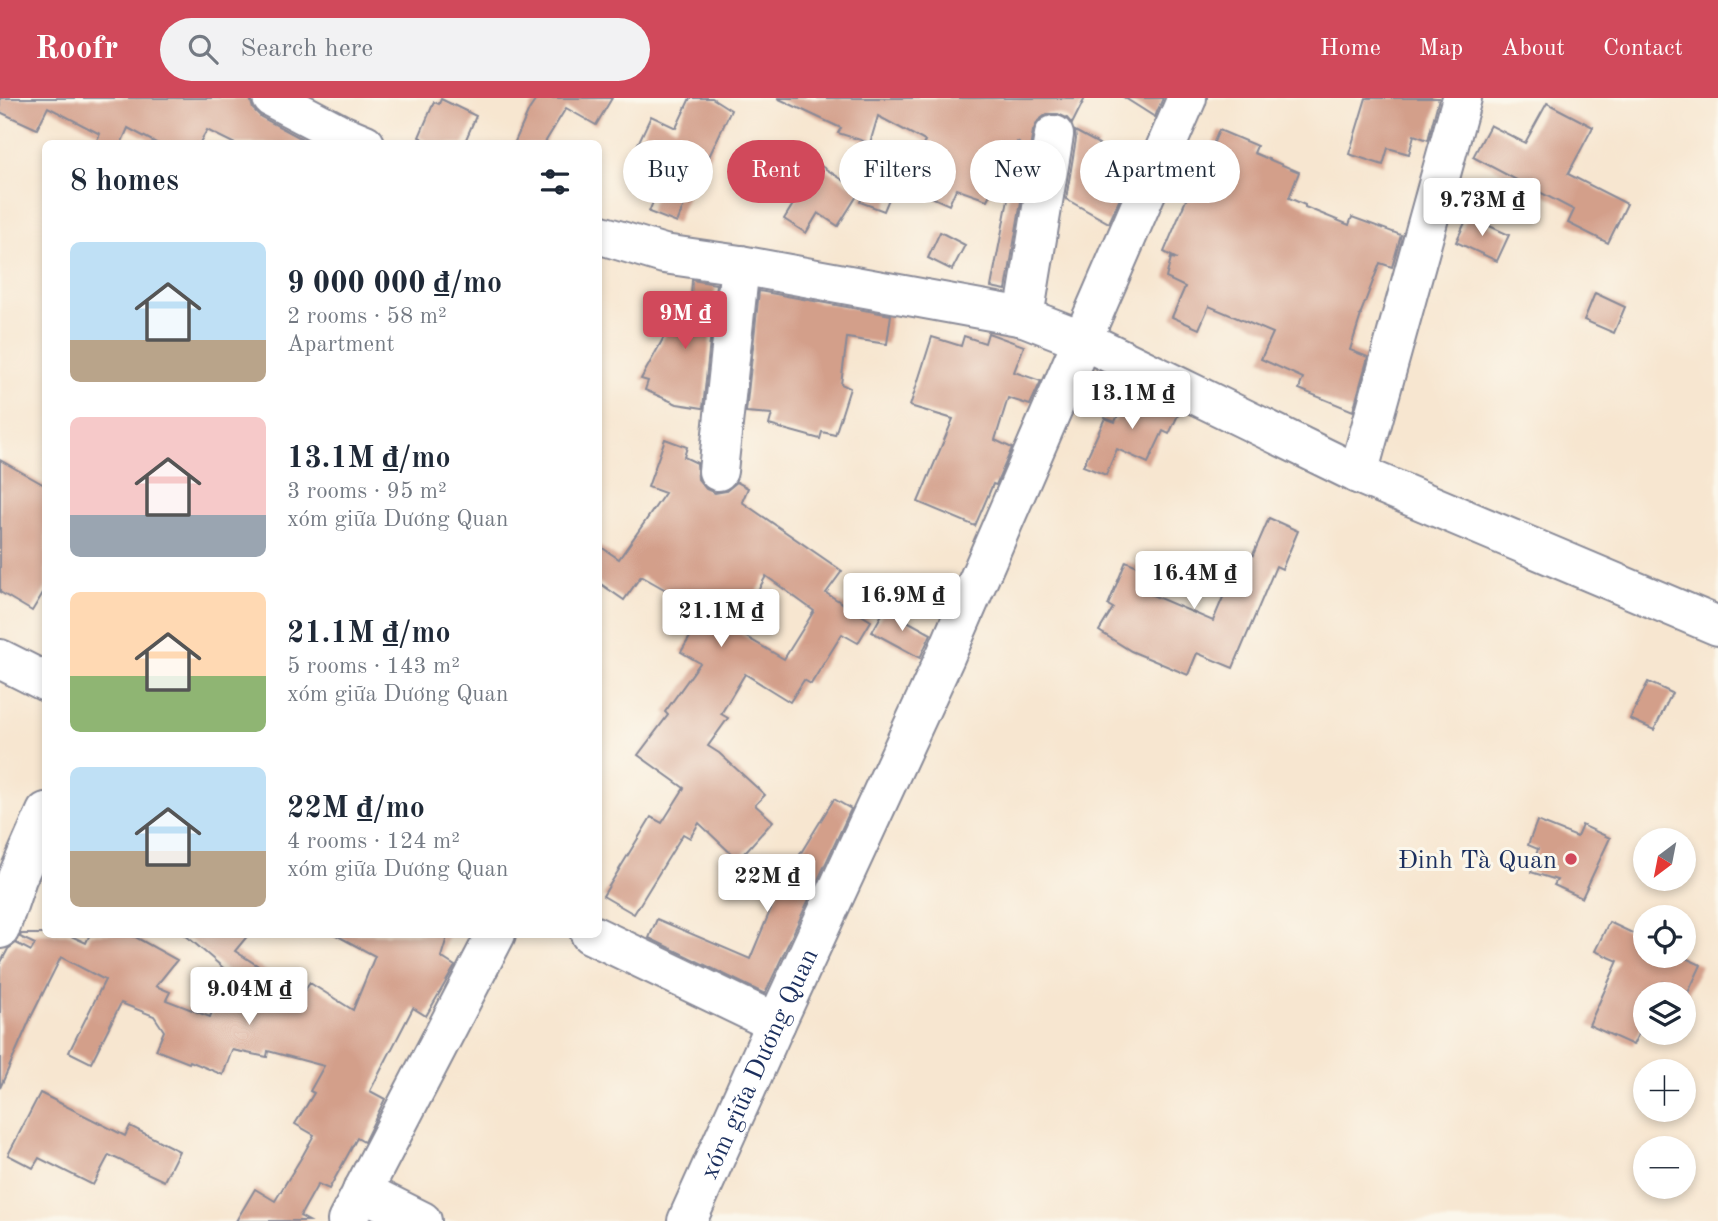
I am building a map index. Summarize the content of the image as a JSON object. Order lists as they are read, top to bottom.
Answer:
{
  "streets": {
    "street": ["xóm giữa Dương Quan"]
  },
  "places": ["Đinh Tà Quan"],
  "north": "bottom left",
  "page": {
    "header": "Roofr",
    "search": "Search here",
    "nav": [
      "Home",
      "Map",
      "About",
      "Contact"
    ],
    "chip": [
      "Buy",
      "Rent",
      "Filters",
      "New",
      "Apartment"
    ],
    "heading": "8 homes",
    "price": [
      "9.73M ₫",
      "9M ₫",
      "13.1M ₫",
      "16.4M ₫",
      "16.9M ₫",
      "21.1M ₫",
      "22M ₫",
      "9.04M ₫"
    ],
    "list": [
      {
        "name": "9 000 000 ₫/mo",
        "note": "2 rooms · 58 m² · Apartment"
      },
      {
        "name": "13.1M ₫/mo",
        "note": "3 rooms · 95 m² · xóm giữa Dương Quan"
      },
      {
        "name": "21.1M ₫/mo",
        "note": "5 rooms · 143 m² · xóm giữa Dương Quan"
      },
      {
        "name": "22M ₫/mo",
        "note": "4 rooms · 124 m² · xóm giữa Dương Quan"
      }
    ],
    "map_buttons": ["+", "−"]
  }
}
